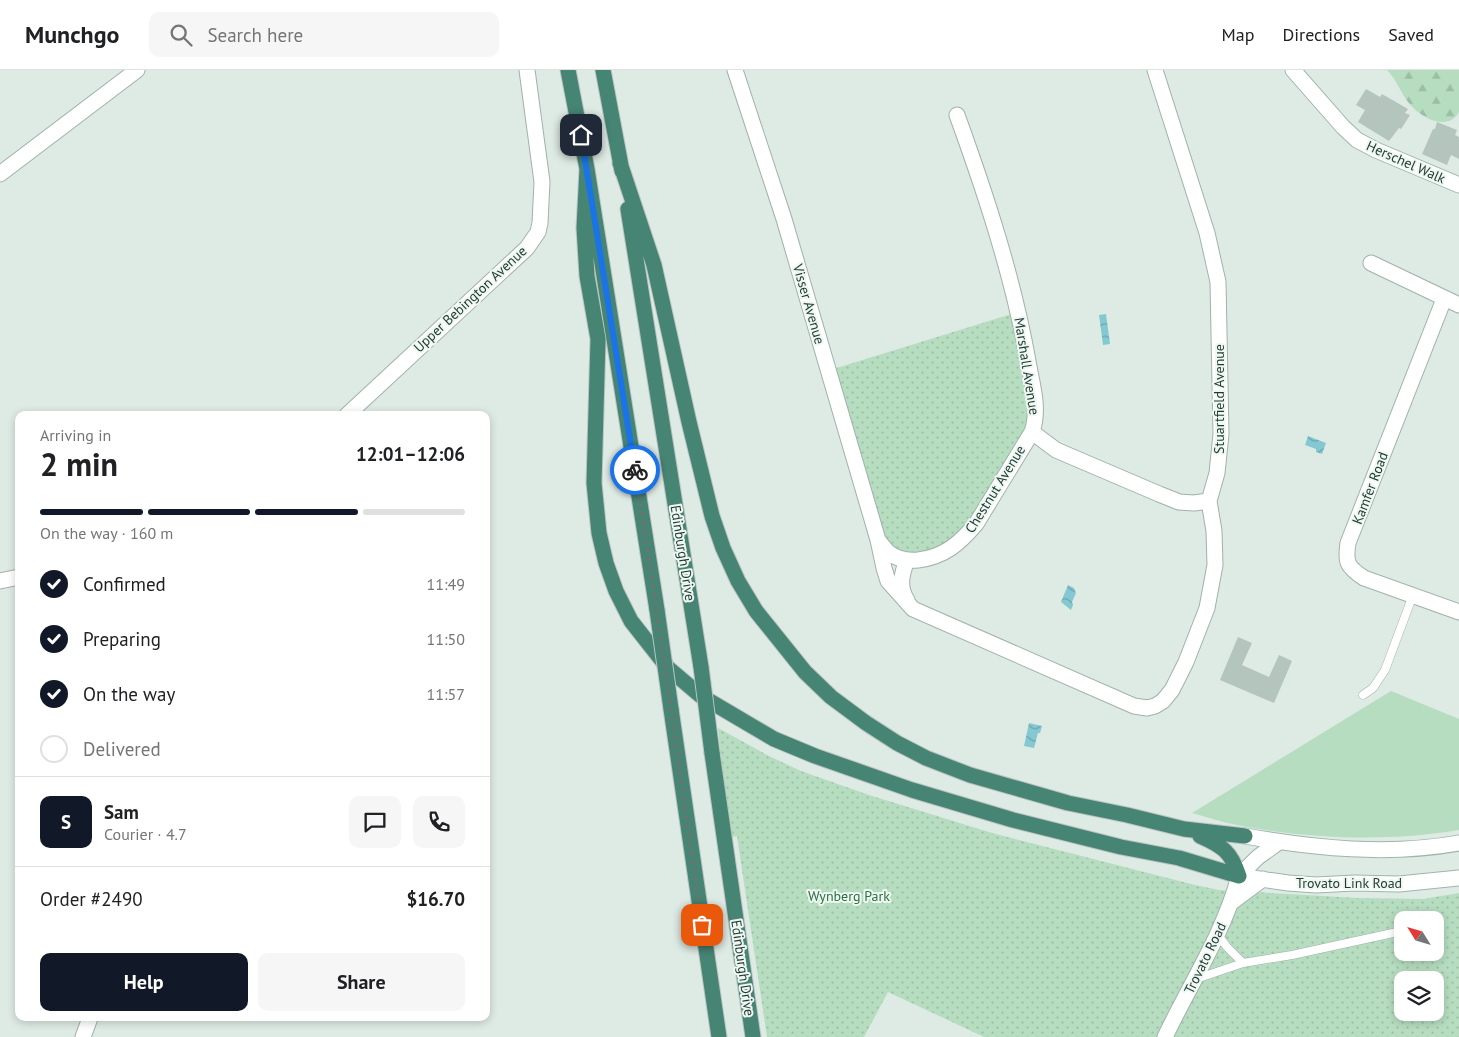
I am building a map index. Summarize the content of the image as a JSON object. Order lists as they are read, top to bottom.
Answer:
{
  "streets": {
    "highway": ["Edinburgh Drive"],
    "street": [
      "Herschel Walk",
      "Upper Bebington Avenue",
      "Visser Avenue",
      "Marshall Avenue",
      "Stuartfield Avenue",
      "Kamfer Road",
      "Chestnut Avenue",
      "Trovato Link Road",
      "Trovato Road"
    ]
  },
  "crossings": [
    ["Visser Avenue", "Stuartfield Avenue"],
    ["Marshall Avenue", "Stuartfield Avenue"],
    ["Marshall Avenue", "Chestnut Avenue"],
    ["Trovato Link Road", "Trovato Road"]
  ],
  "parks": ["Wynberg Park"],
  "north": "top left",
  "page": {
    "header": "Munchgo",
    "search": "Search here",
    "nav": ["Map", "Directions", "Saved"],
    "heading": ["2 min", "Arriving in", "12:01–12:06"],
    "panel": [
      "Sam",
      "Courier · 4.7",
      "Order #2490",
      "$16.70"
    ],
    "bar": "On the way · 160 m",
    "list": [
      ["Confirmed", "11:49"],
      ["Preparing", "11:50"],
      ["On the way", "11:57"],
      "Delivered"
    ],
    "round": "S",
    "buttons": ["Help", "Share"]
  }
}
